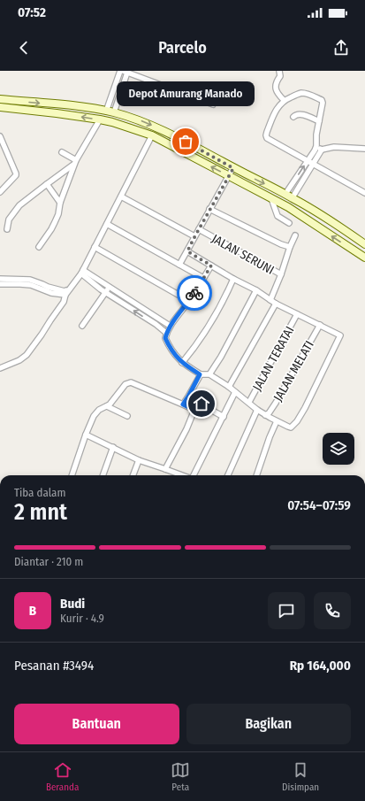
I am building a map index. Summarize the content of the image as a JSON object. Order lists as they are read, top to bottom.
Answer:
{
  "streets": {
    "street": ["JALAN SERUNI", "JALAN TERATAI", "JALAN MELATI"]
  },
  "places": ["Depot Amurang Manado"],
  "page": {
    "status": "07:52",
    "header": "Parcelo",
    "bubble": "Depot Amurang Manado",
    "heading": ["2 mnt", "Tiba dalam", "07:54–07:59"],
    "panel": [
      "Budi",
      "Kurir · 4.9",
      "Pesanan #3494",
      "Rp 164,000"
    ],
    "bar": "Diantar · 210 m",
    "round": "B",
    "buttons": ["Bantuan", "Bagikan"],
    "tabs": ["Beranda", "Peta", "Disimpan"]
  }
}
